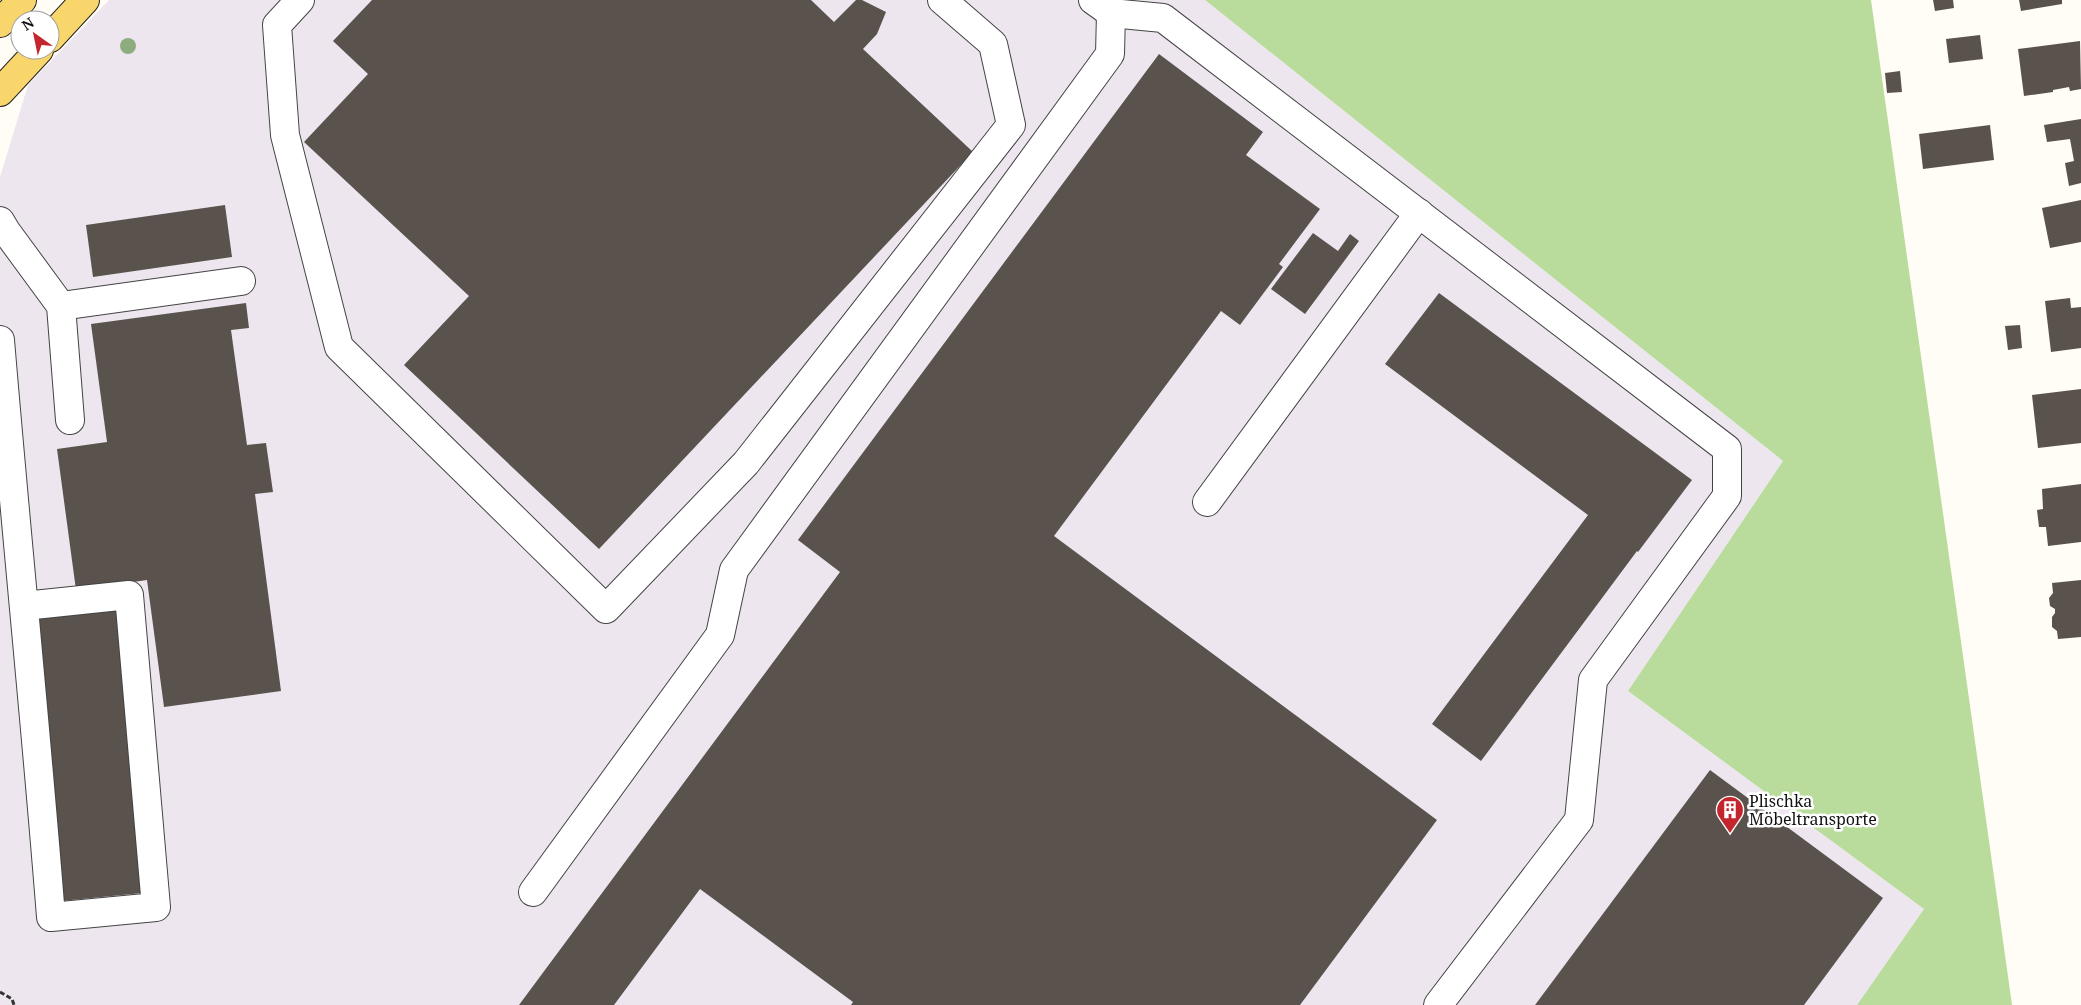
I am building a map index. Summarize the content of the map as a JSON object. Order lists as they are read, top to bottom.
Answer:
{
  "places": {
    "building": ["Plischka Möbeltransporte"]
  },
  "north": "top left"
}
